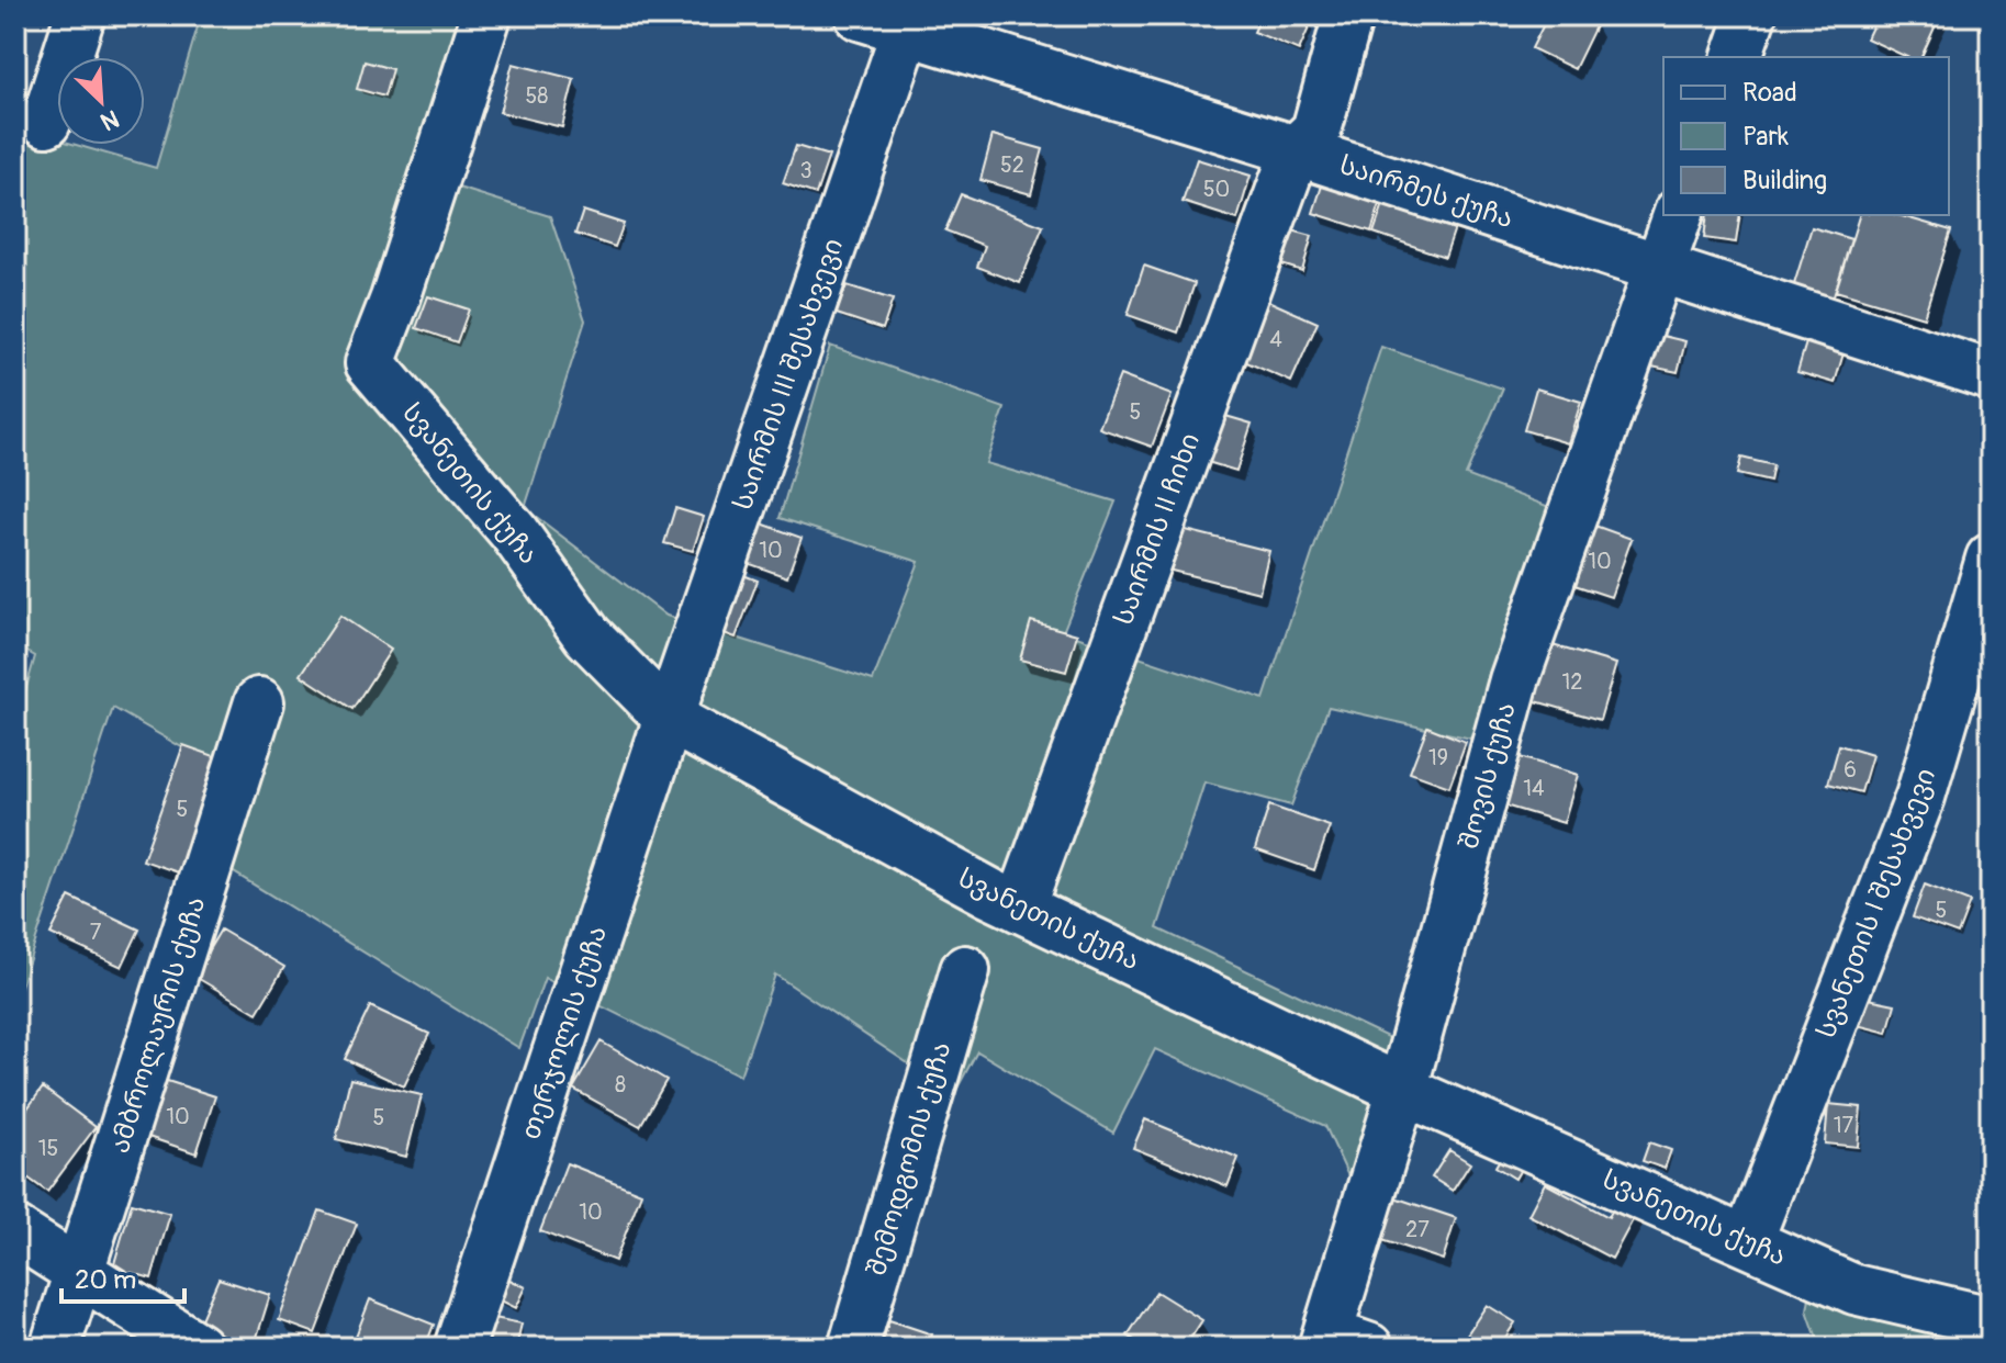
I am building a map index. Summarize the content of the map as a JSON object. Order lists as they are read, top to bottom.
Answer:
{
  "streets": {
    "street": [
      "საირმეს ქუჩა",
      "საირმის III შესახვევი",
      "სვანეთის ქუჩა",
      "საირმის II ჩიხი",
      "შოვის ქუჩა",
      "სვანეთის I შესახვევი",
      "ამბროლაურის ქუჩა",
      "თერჯოლის ქუჩა",
      "შემოდგომის ქუჩა"
    ]
  },
  "crossings": [
    ["საირმეს ქუჩა", "საირმის III შესახვევი"],
    ["საირმეს ქუჩა", "საირმის II ჩიხი"],
    ["საირმეს ქუჩა", "შოვის ქუჩა"],
    ["საირმის III შესახვევი", "სვანეთის ქუჩა"],
    ["საირმის III შესახვევი", "თერჯოლის ქუჩა"],
    ["სვანეთის ქუჩა", "საირმის II ჩიხი"],
    ["სვანეთის ქუჩა", "შოვის ქუჩა"],
    ["სვანეთის ქუჩა", "სვანეთის I შესახვევი"],
    ["სვანეთის ქუჩა", "თერჯოლის ქუჩა"]
  ],
  "house_numbers": [
    "58",
    "52",
    "3",
    "50",
    "4",
    "5",
    "10",
    "10",
    "12",
    "19",
    "6",
    "14",
    "5",
    "5",
    "7",
    "8",
    "10",
    "5",
    "17",
    "15",
    "10",
    "27"
  ],
  "legend": ["Road", "Park", "Building"],
  "scale_bar": "20 m",
  "north": "bottom right"
}
